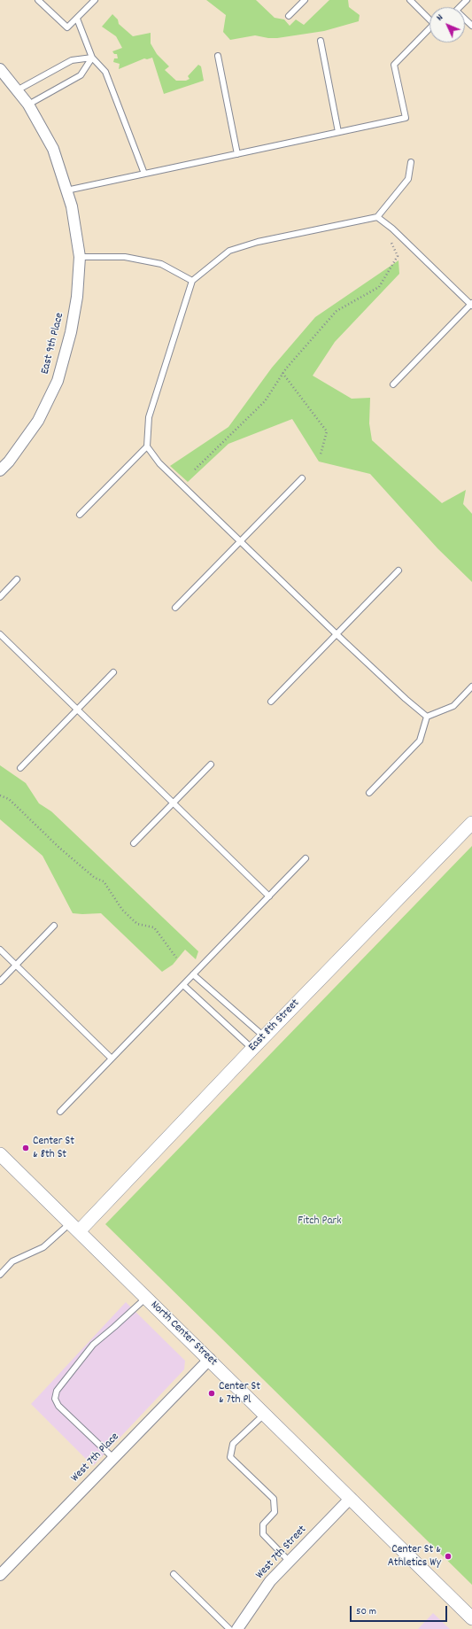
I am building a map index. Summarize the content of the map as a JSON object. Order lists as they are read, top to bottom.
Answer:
{
  "streets": {
    "street": [
      "East 9th Place",
      "East 8th Street",
      "North Center Street",
      "West 7th Place",
      "West 7th Street"
    ]
  },
  "crossings": [
    ["East 8th Street", "North Center Street"],
    ["North Center Street", "West 7th Place"],
    ["North Center Street", "West 7th Street"]
  ],
  "parks": ["Fitch Park"],
  "places": ["Center St & 8th St", "Center St & 7th Pl", "Center St & Athletics Wy"],
  "scale_bar": "50 m",
  "north": "top left"
}
